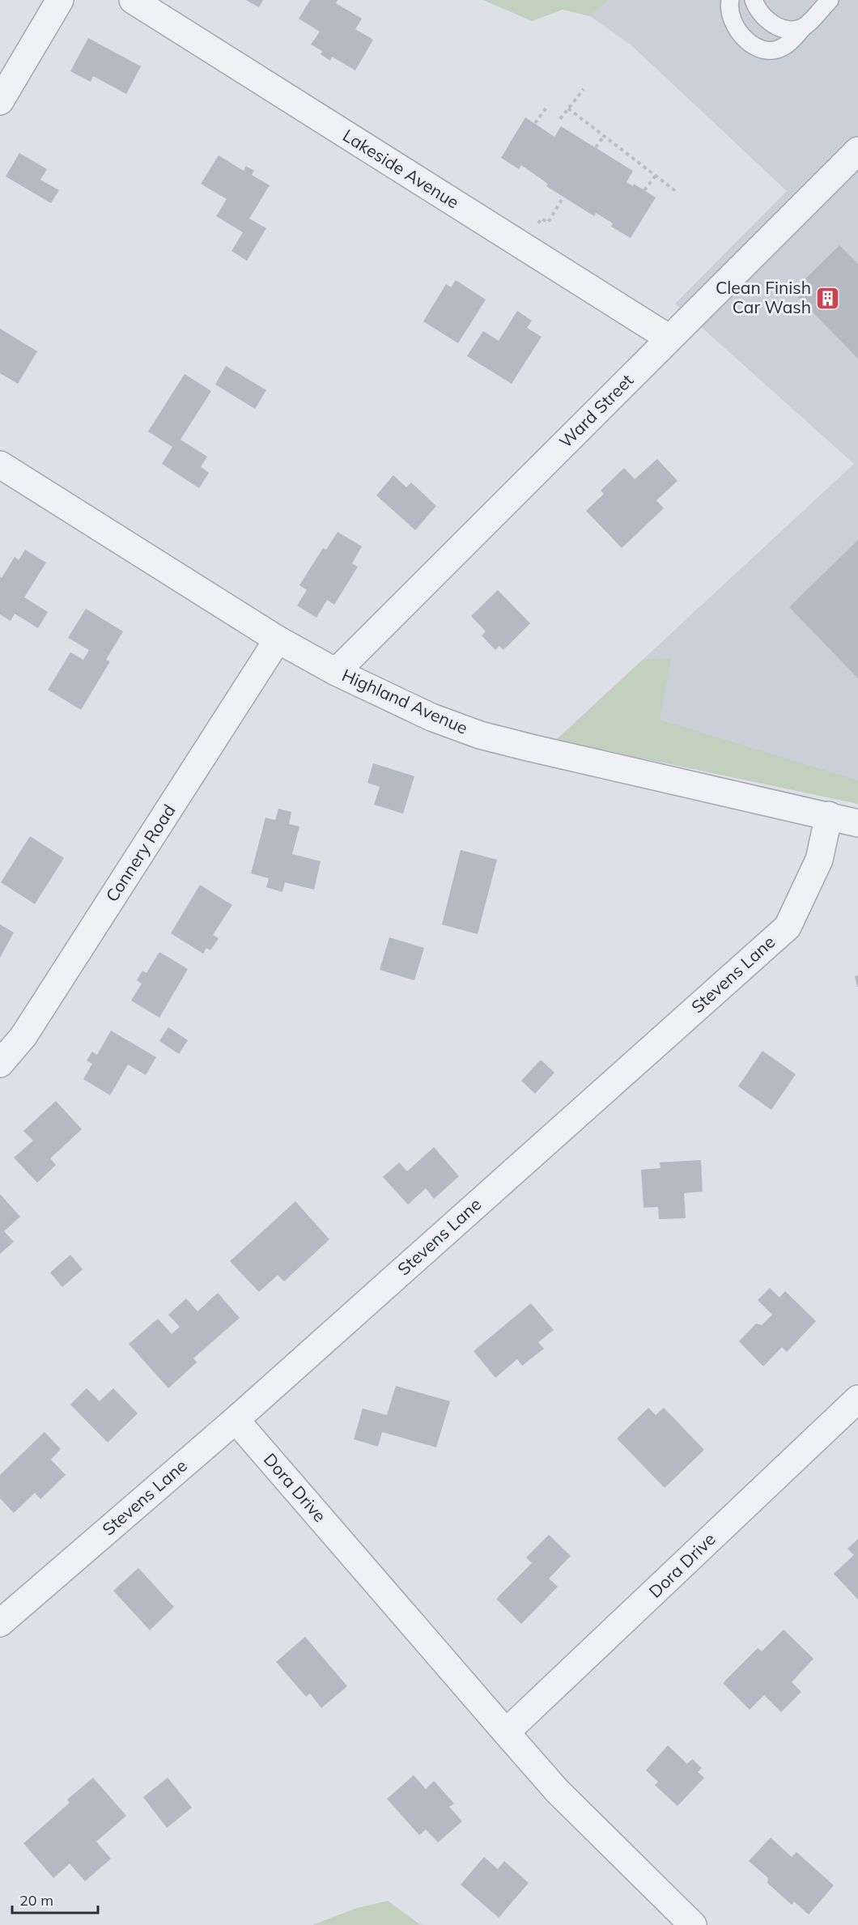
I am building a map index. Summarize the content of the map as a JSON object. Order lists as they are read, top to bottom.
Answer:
{
  "streets": {
    "street": [
      "Lakeside Avenue",
      "Ward Street",
      "Highland Avenue",
      "Connery Road",
      "Stevens Lane",
      "Dora Drive"
    ]
  },
  "crossings": [
    ["Lakeside Avenue", "Ward Street"],
    ["Ward Street", "Highland Avenue"],
    ["Highland Avenue", "Connery Road"],
    ["Highland Avenue", "Stevens Lane"],
    ["Stevens Lane", "Dora Drive"]
  ],
  "places": {
    "building": ["Clean Finish Car Wash"]
  },
  "scale_bar": "20 m"
}
